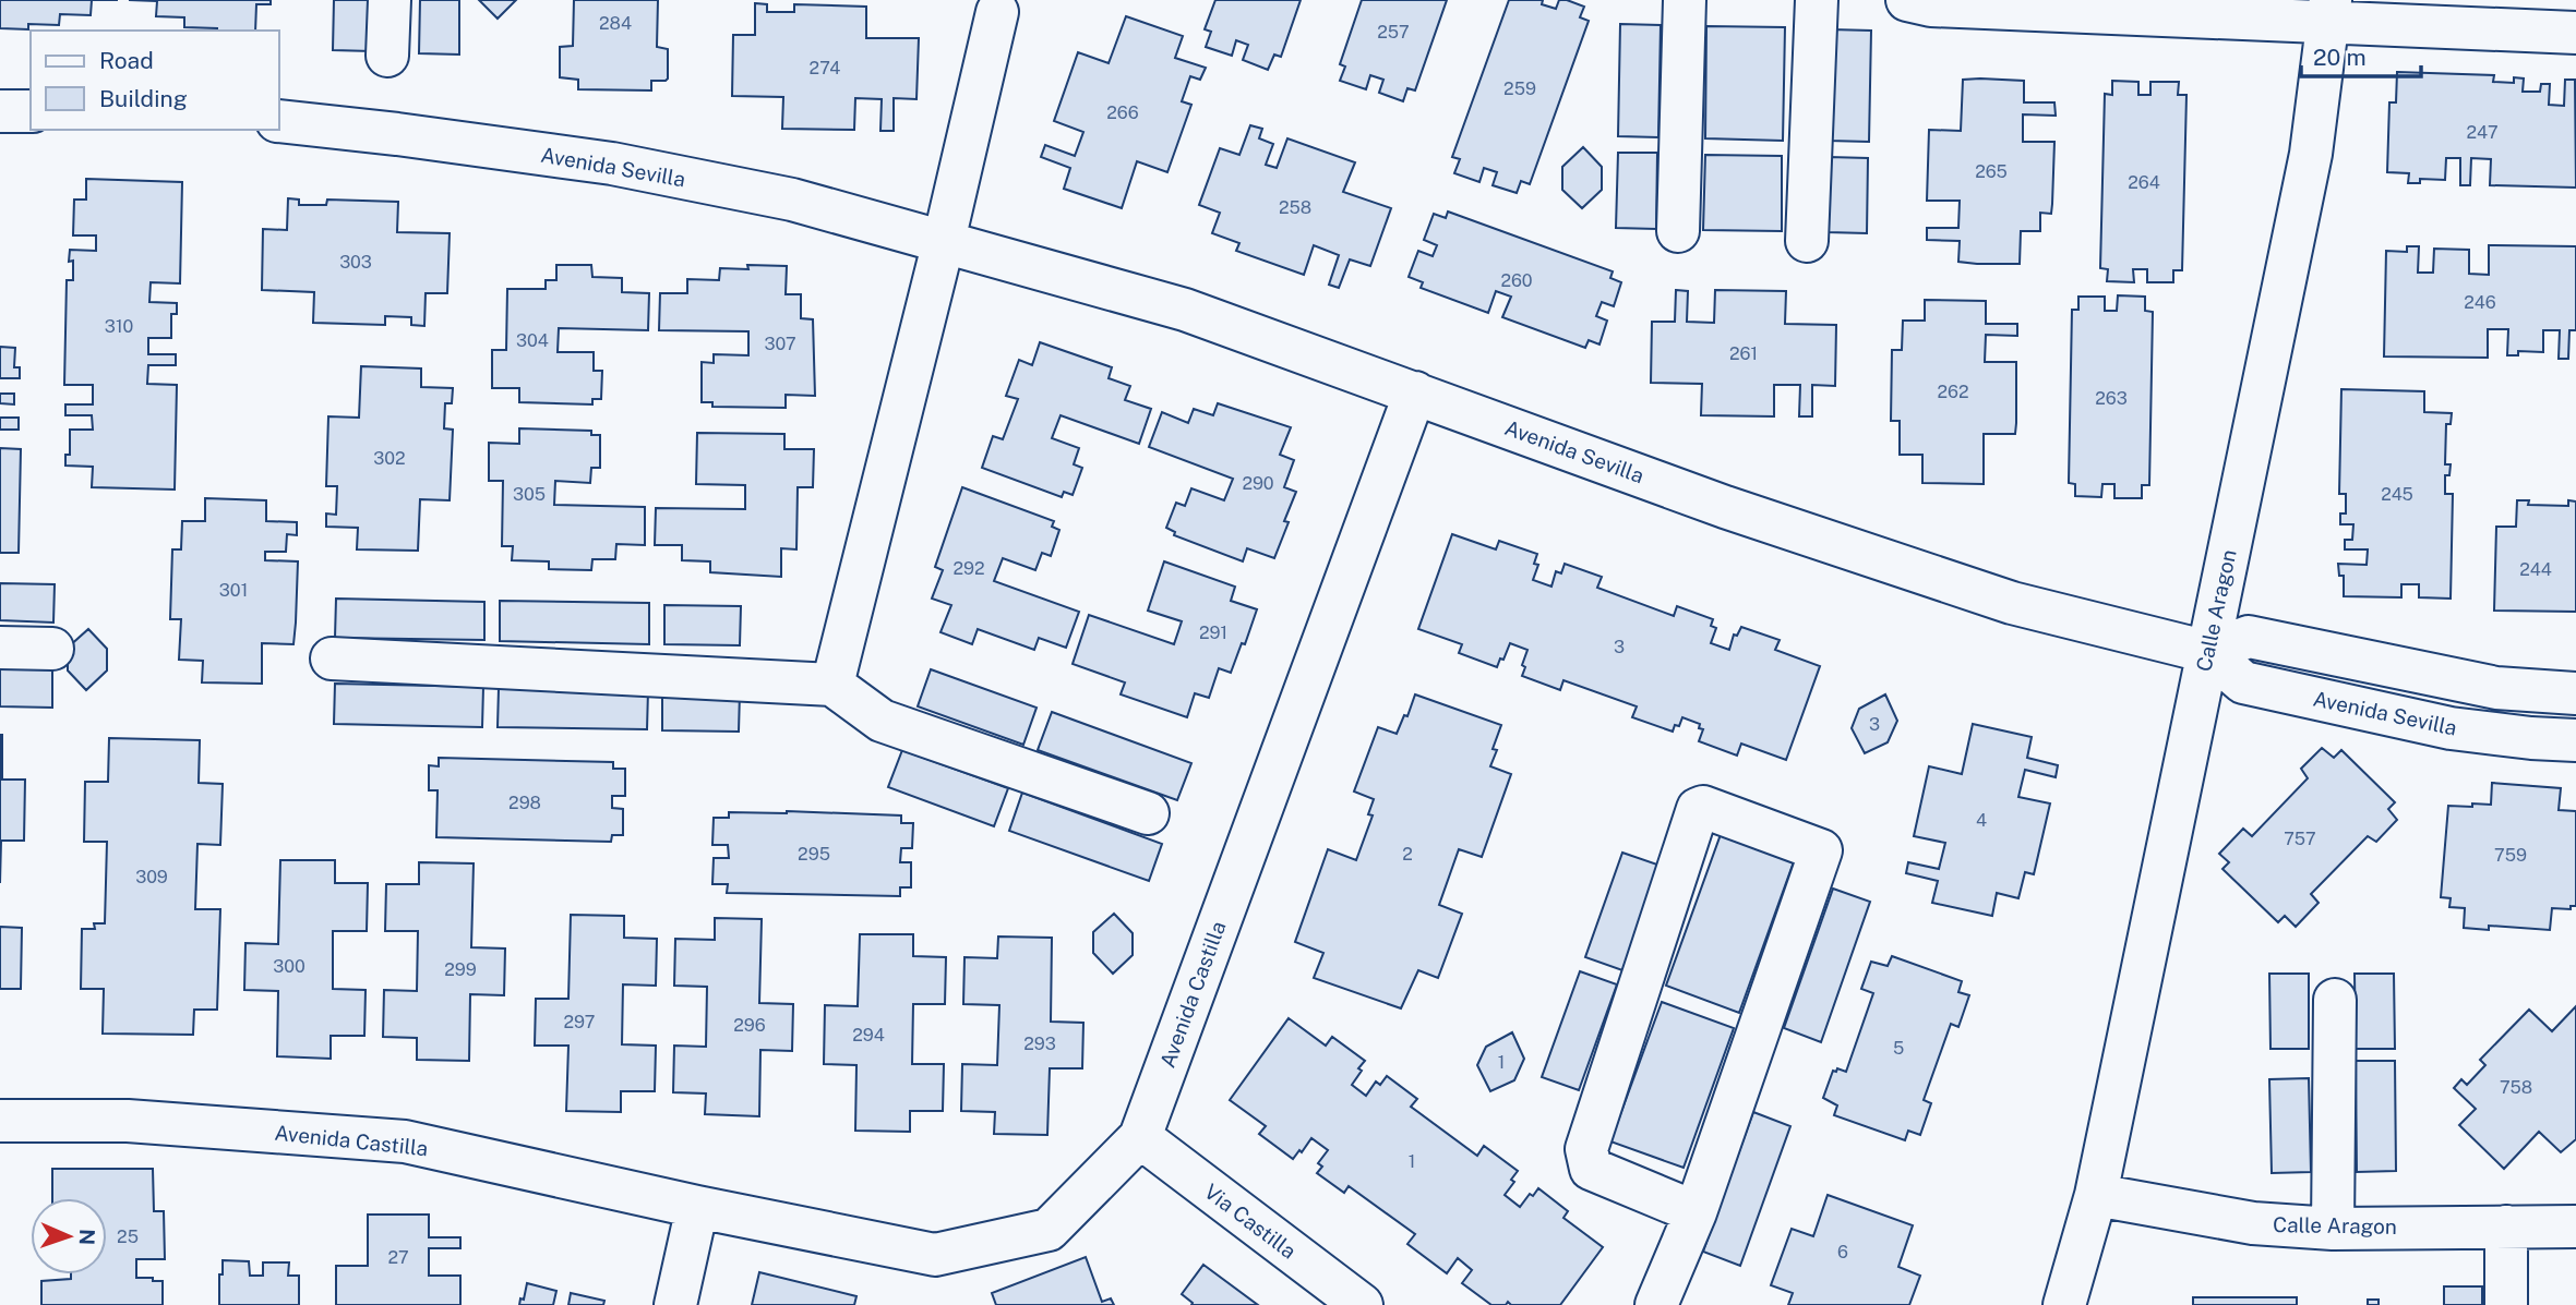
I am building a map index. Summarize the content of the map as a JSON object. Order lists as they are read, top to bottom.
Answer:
{
  "streets": {
    "street": [
      "Avenida Sevilla",
      "Calle Aragon",
      "Avenida Castilla",
      "Via Castilla"
    ]
  },
  "crossings": [
    ["Avenida Sevilla", "Calle Aragon"],
    ["Avenida Sevilla", "Avenida Castilla"],
    ["Avenida Castilla", "Via Castilla"]
  ],
  "house_numbers": [
    "284",
    "257",
    "274",
    "259",
    "266",
    "247",
    "265",
    "264",
    "258",
    "303",
    "260",
    "246",
    "310",
    "304",
    "307",
    "261",
    "262",
    "263",
    "302",
    "290",
    "305",
    "245",
    "292",
    "244",
    "301",
    "291",
    "3",
    "3",
    "298",
    "4",
    "757",
    "295",
    "2",
    "759",
    "309",
    "300",
    "299",
    "297",
    "296",
    "294",
    "293",
    "5",
    "1",
    "758",
    "1",
    "25",
    "6",
    "27"
  ],
  "legend": ["Road", "Building"],
  "scale_bar": "20 m",
  "north": "right"
}
